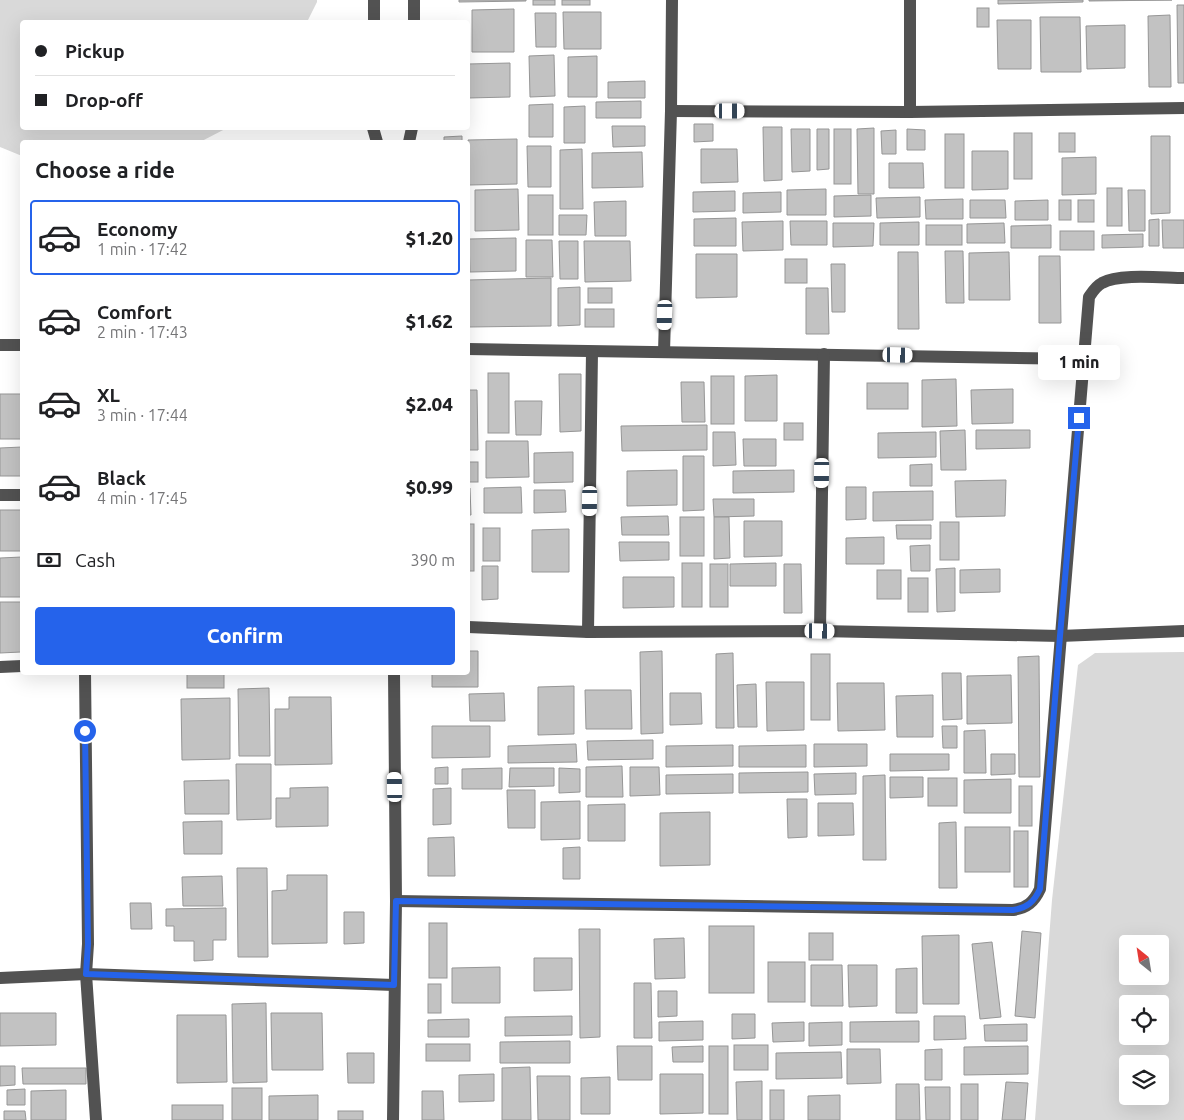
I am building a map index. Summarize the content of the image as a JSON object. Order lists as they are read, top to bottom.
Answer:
{
  "north": "top left",
  "page": {
    "banner": ["Pickup", "Drop-off"],
    "heading": "Choose a ride",
    "list": [
      {
        "name": "Economy",
        "note": "1 min · 17:42",
        "value": "$1.20"
      },
      {
        "name": "Comfort",
        "note": "2 min · 17:43",
        "value": "$1.62"
      },
      {
        "name": "XL",
        "note": "3 min · 17:44",
        "value": "$2.04"
      },
      {
        "name": "Black",
        "note": "4 min · 17:45",
        "value": "$0.99"
      }
    ],
    "bubble": "1 min",
    "pay": ["Cash", "390 m"],
    "buttons": "Confirm"
  }
}
